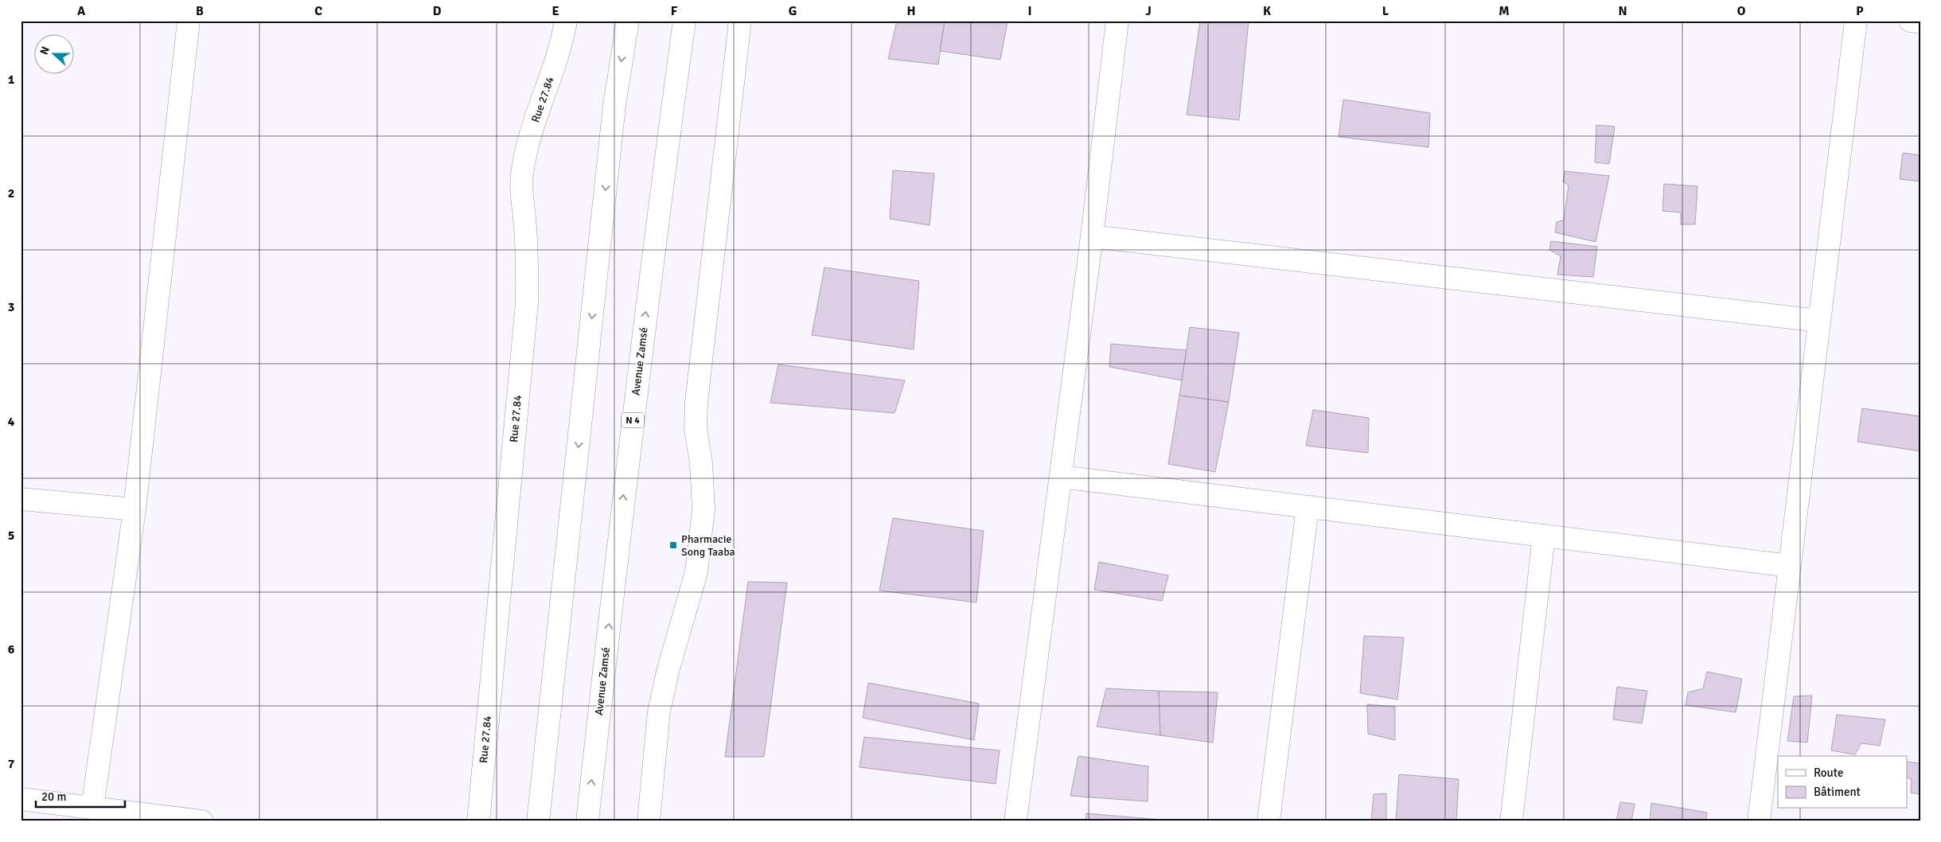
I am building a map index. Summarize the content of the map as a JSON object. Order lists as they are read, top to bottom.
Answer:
{
  "streets": {
    "main road": ["Rue 27.84", "Avenue Zamsé", "N 4"]
  },
  "places": {
    "transit": ["Pharmacie Song Taaba"]
  },
  "legend": ["Route", "Bâtiment"],
  "scale_bar": "20 m",
  "north": "left",
  "grid": {
    "columns": [
      "A",
      "B",
      "C",
      "D",
      "E",
      "F",
      "G",
      "H",
      "I",
      "J",
      "K",
      "L",
      "M",
      "N",
      "O",
      "P"
    ],
    "rows": [
      "1",
      "2",
      "3",
      "4",
      "5",
      "6",
      "7"
    ]
  }
}
